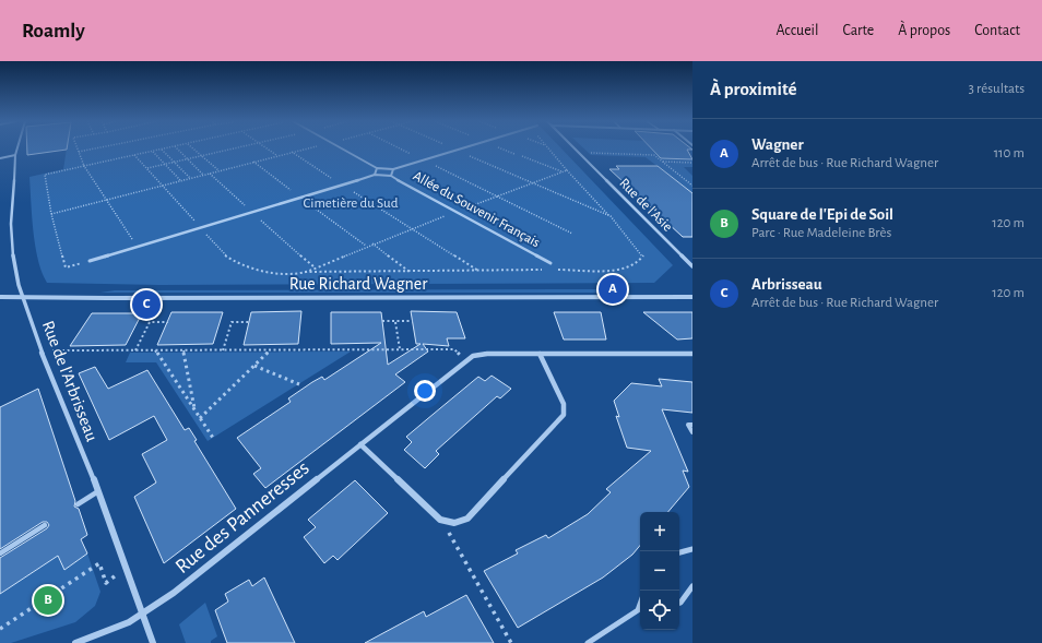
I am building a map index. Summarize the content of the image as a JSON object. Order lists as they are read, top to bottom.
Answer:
{
  "streets": {
    "street": [
      "Rue de l'Asie",
      "Allée du Souvenir Français",
      "Rue Richard Wagner",
      "Rue de l'Arbrisseau",
      "Rue des Panneresses"
    ]
  },
  "crossings": [
    ["Rue Richard Wagner", "Rue de l'Arbrisseau"],
    ["Rue de l'Arbrisseau", "Rue des Panneresses"]
  ],
  "parks": ["Cimetière du Sud"],
  "page": {
    "header": "Roamly",
    "nav": [
      "Accueil",
      "Carte",
      "À propos",
      "Contact"
    ],
    "heading": ["À proximité", "3 résultats"],
    "list": [
      {
        "mark": "A",
        "name": "Wagner",
        "note": "Arrêt de bus · Rue Richard Wagner",
        "value": "110 m"
      },
      {
        "mark": "B",
        "name": "Square de l'Epi de Soil",
        "note": "Parc · Rue Madeleine Brès",
        "value": "120 m"
      },
      {
        "mark": "C",
        "name": "Arbrisseau",
        "note": "Arrêt de bus · Rue Richard Wagner",
        "value": "120 m"
      }
    ],
    "pins": ["A", "C", "B"],
    "map_buttons": ["+", "−"]
  }
}
